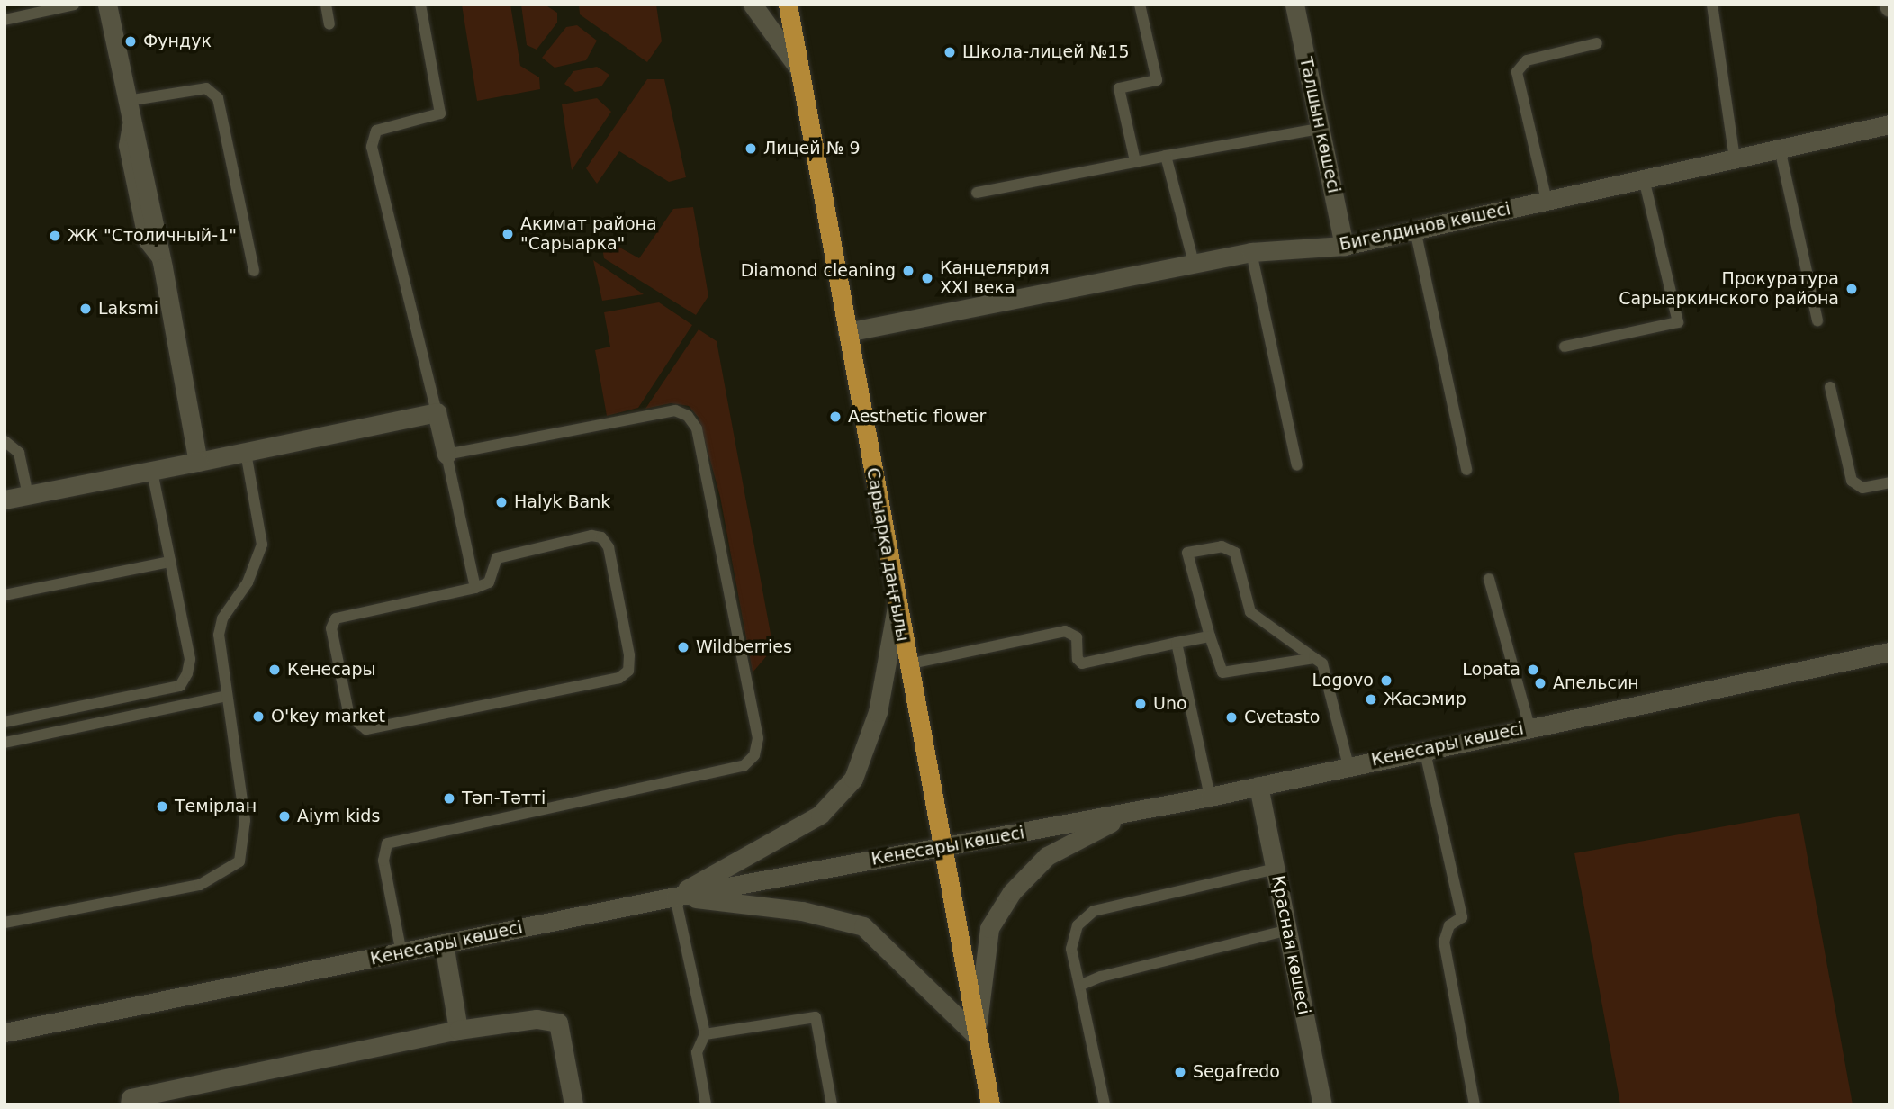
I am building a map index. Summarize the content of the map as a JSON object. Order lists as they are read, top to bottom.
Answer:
{
  "streets": {
    "main road": ["Сарыарқа даңғылы"],
    "street": [
      "Талшын көшесі",
      "Бигелдинов көшесі",
      "Кенесары көшесі",
      "Красная көшесі"
    ]
  },
  "crossings": [
    ["Талшын көшесі", "Бигелдинов көшесі"],
    ["Бигелдинов көшесі", "Сарыарқа даңғылы"],
    ["Сарыарқа даңғылы", "Кенесары көшесі"],
    ["Кенесары көшесі", "Красная көшесі"]
  ],
  "places": [
    "Фундук",
    "Школа-лицей №15",
    "Лицей № 9",
    "Акимат района \"Сарыарка\"",
    "ЖК \"Столичный-1\"",
    "Diamond cleaning",
    "Канцелярия XXI века",
    "Прокуратура Сарыаркинского района",
    "Laksmi",
    "Aesthetic flower",
    "Halyk Bank",
    "Wildberries",
    "Кенесары",
    "Lopata",
    "Logovo",
    "Апельсин",
    "Жасэмир",
    "Uno",
    "O'key market",
    "Cvetasto",
    "Тәп-Тәтті",
    "Темірлан",
    "Aiym kids",
    "Segafredo"
  ]
}
